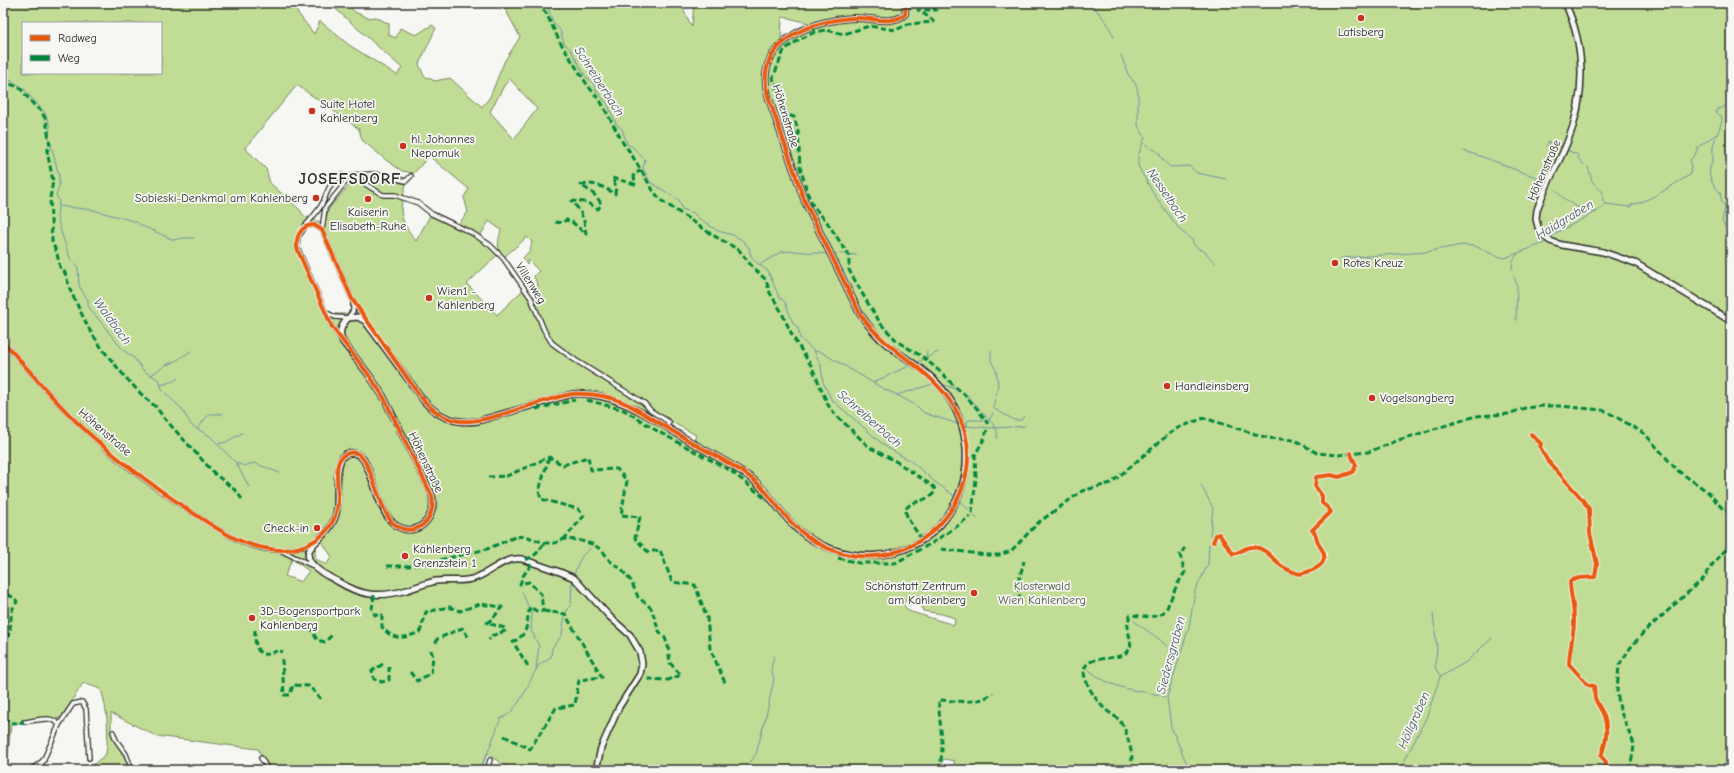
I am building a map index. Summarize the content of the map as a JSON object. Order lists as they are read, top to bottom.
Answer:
{
  "streets": {
    "street": ["Höhenstraße", "Villenweg"]
  },
  "crossings": [
    ["Höhenstraße", "Villenweg"]
  ],
  "districts": ["JOSEFSDORF"],
  "water": [
    "Schreiberbach",
    "Nesselbach",
    "Haidgraben",
    "Waldbach",
    "Siedersgraben",
    "Höllgraben"
  ],
  "parks": ["Klosterwald Wien Kahlenberg"],
  "places": [
    "Latisberg",
    "Suite Hotel Kahlenberg",
    "hl. Johannes Nepomuk",
    "Sobieski-Denkmal am Kahlenberg",
    "Kaiserin Elisabeth-Ruhe",
    "Rotes Kreuz",
    "Wien1 - Kahlenberg",
    "Handleinsberg",
    "Vogelsangberg",
    "Check-in",
    "Kahlenberg Grenzstein 1",
    "Schönstatt Zentrum am Kahlenberg",
    "3D-Bogensportpark Kahlenberg"
  ],
  "legend": ["Radweg", "Weg"]
}
